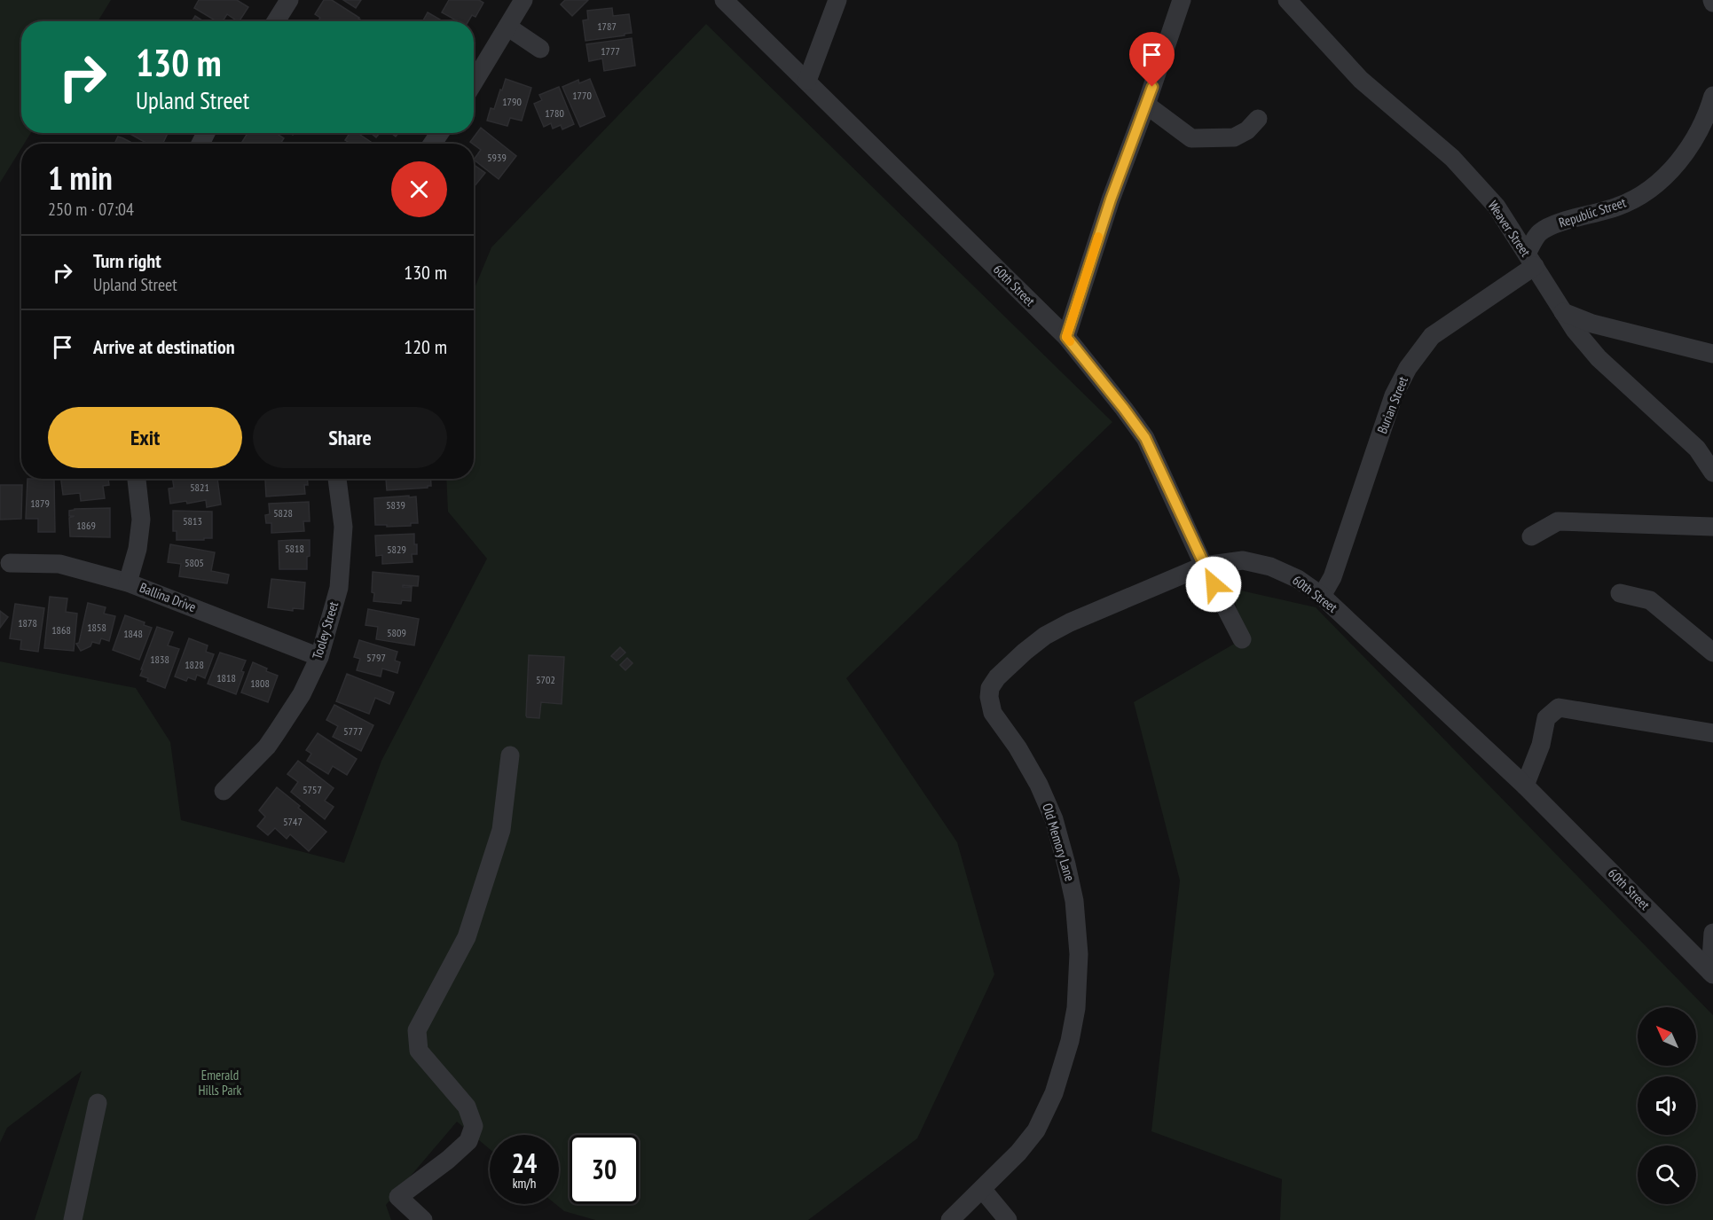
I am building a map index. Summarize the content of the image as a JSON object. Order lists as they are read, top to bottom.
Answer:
{
  "streets": {
    "street": [
      "Republic Street",
      "Weaver Street",
      "60th Street",
      "Burian Street",
      "Ballina Drive",
      "Tooley Street",
      "Old Memory Lane"
    ]
  },
  "crossings": [
    ["Republic Street", "Weaver Street"],
    ["Republic Street", "Burian Street"],
    ["Weaver Street", "Burian Street"],
    ["60th Street", "Burian Street"],
    ["60th Street", "Old Memory Lane"],
    ["Ballina Drive", "Tooley Street"]
  ],
  "parks": ["Emerald Hills Park"],
  "house_numbers": [
    "1787",
    "1777",
    "1770",
    "1790",
    "1780",
    "5939",
    "5821",
    "1879",
    "5839",
    "5828",
    "5813",
    "1869",
    "5818",
    "5829",
    "5805",
    "1878",
    "1858",
    "1868",
    "5809",
    "1848",
    "5797",
    "1838",
    "1828",
    "1818",
    "5702",
    "1808",
    "5777",
    "5757",
    "5747"
  ],
  "north": "top left",
  "page": {
    "turn": ["130 m", "Upland Street"],
    "heading": ["1 min", "250 m · 07:04"],
    "list": [
      {
        "name": "Turn right",
        "note": "Upland Street",
        "value": "130 m"
      },
      {
        "name": "Arrive at destination",
        "value": "120 m"
      }
    ],
    "buttons": ["Exit", "Share"],
    "speed": "24 km/h",
    "limit": "30"
  }
}
